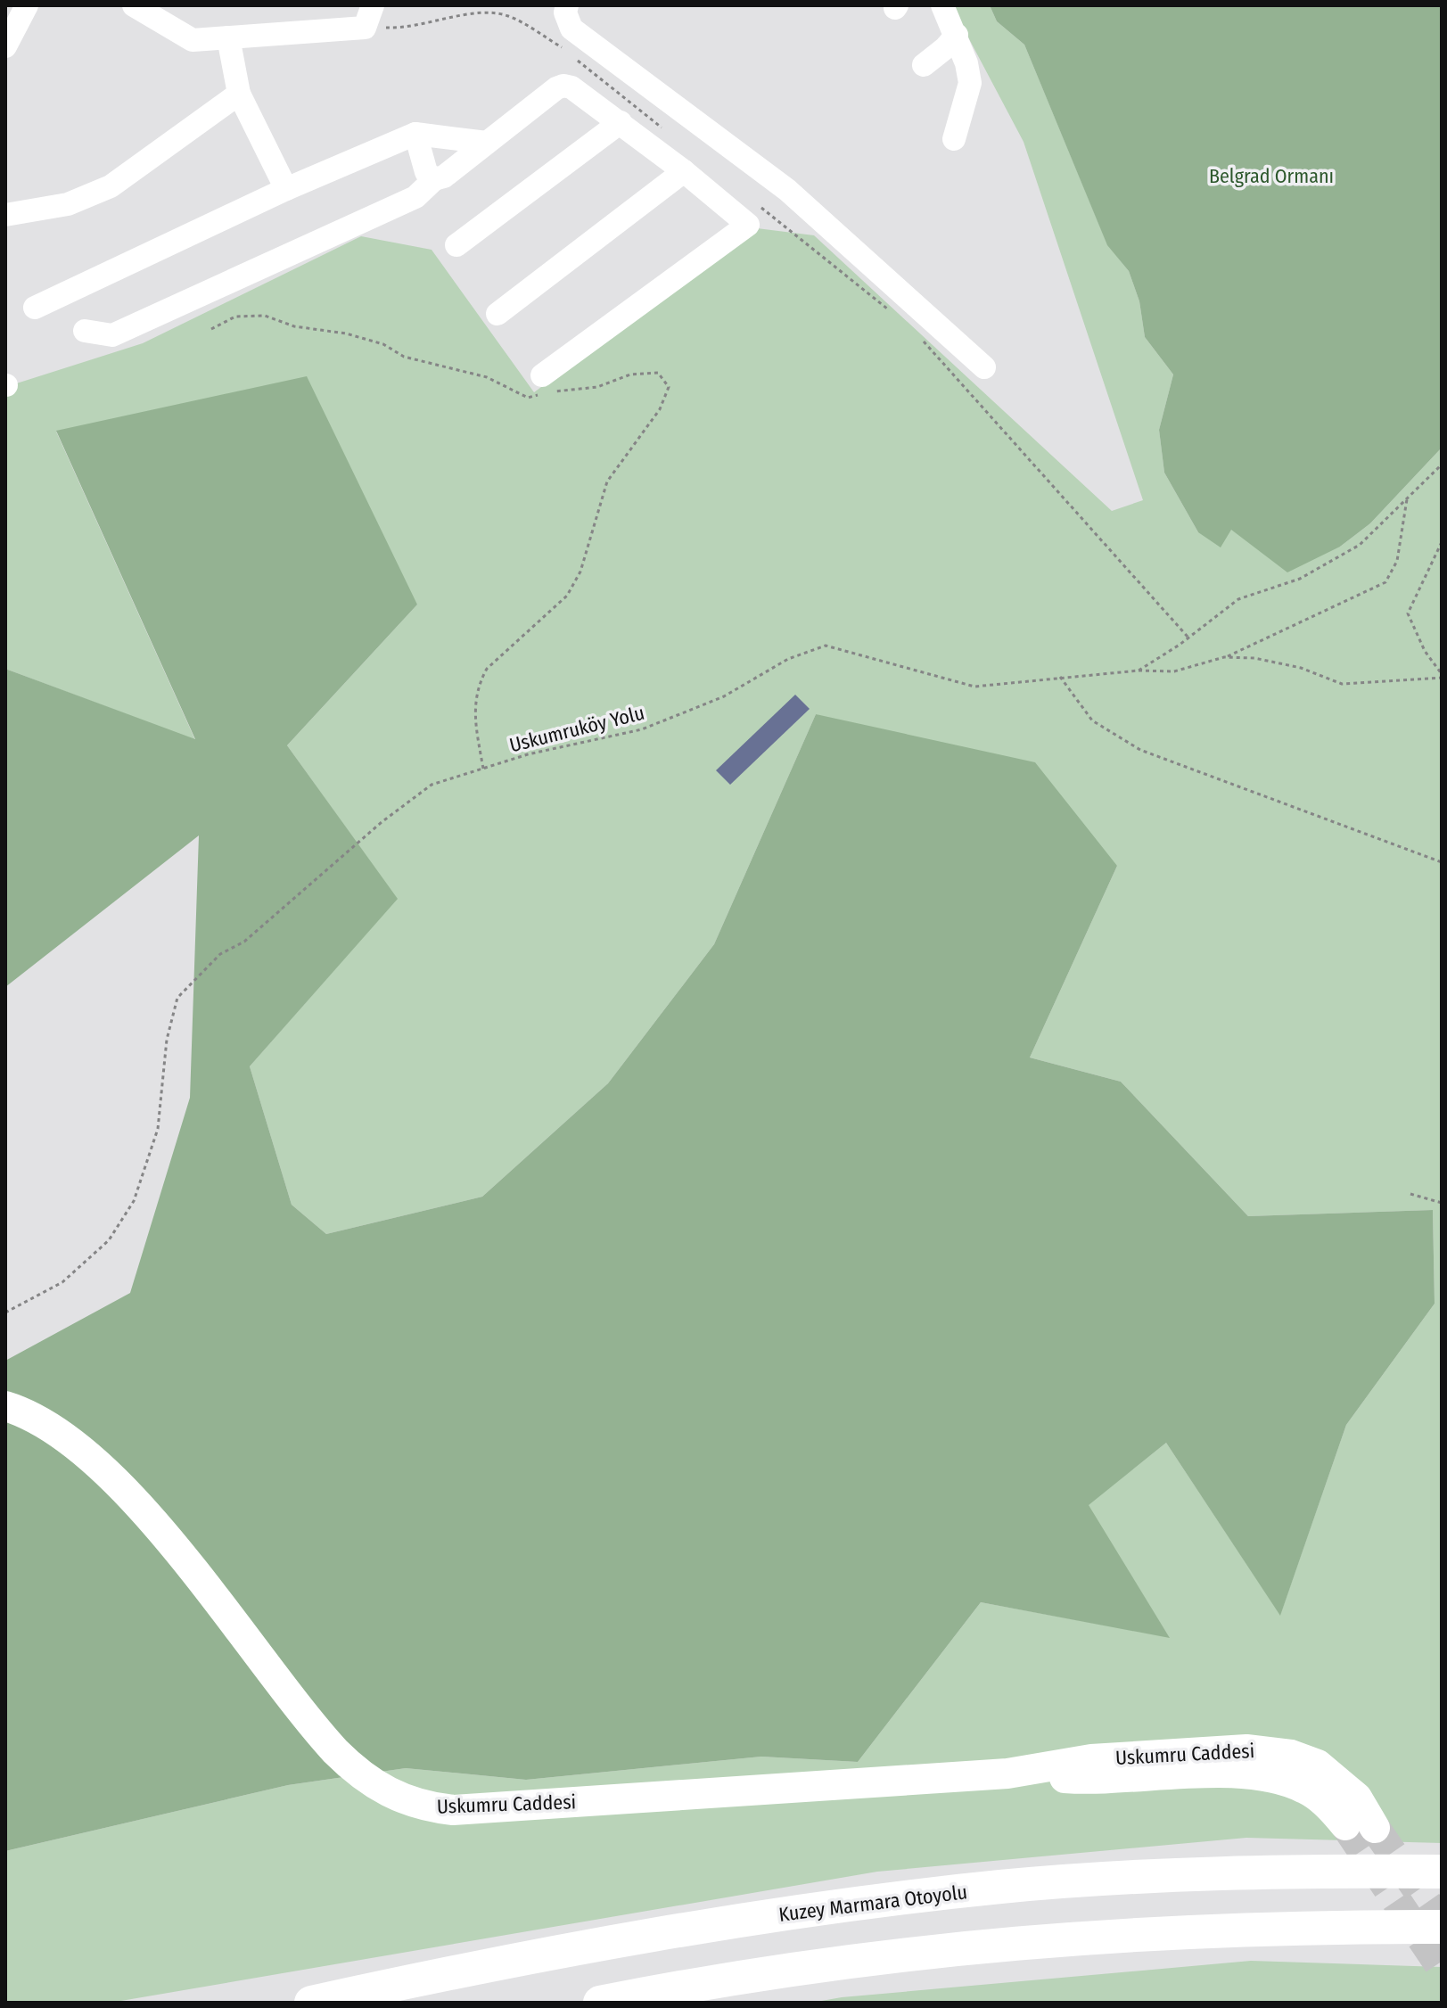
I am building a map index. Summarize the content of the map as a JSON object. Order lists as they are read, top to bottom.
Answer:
{
  "streets": {
    "highway": ["Kuzey Marmara Otoyolu"],
    "main road": ["Uskumru Caddesi"],
    "path": ["Uskumruköy Yolu"]
  },
  "parks": ["Belgrad Ormanı"]
}
